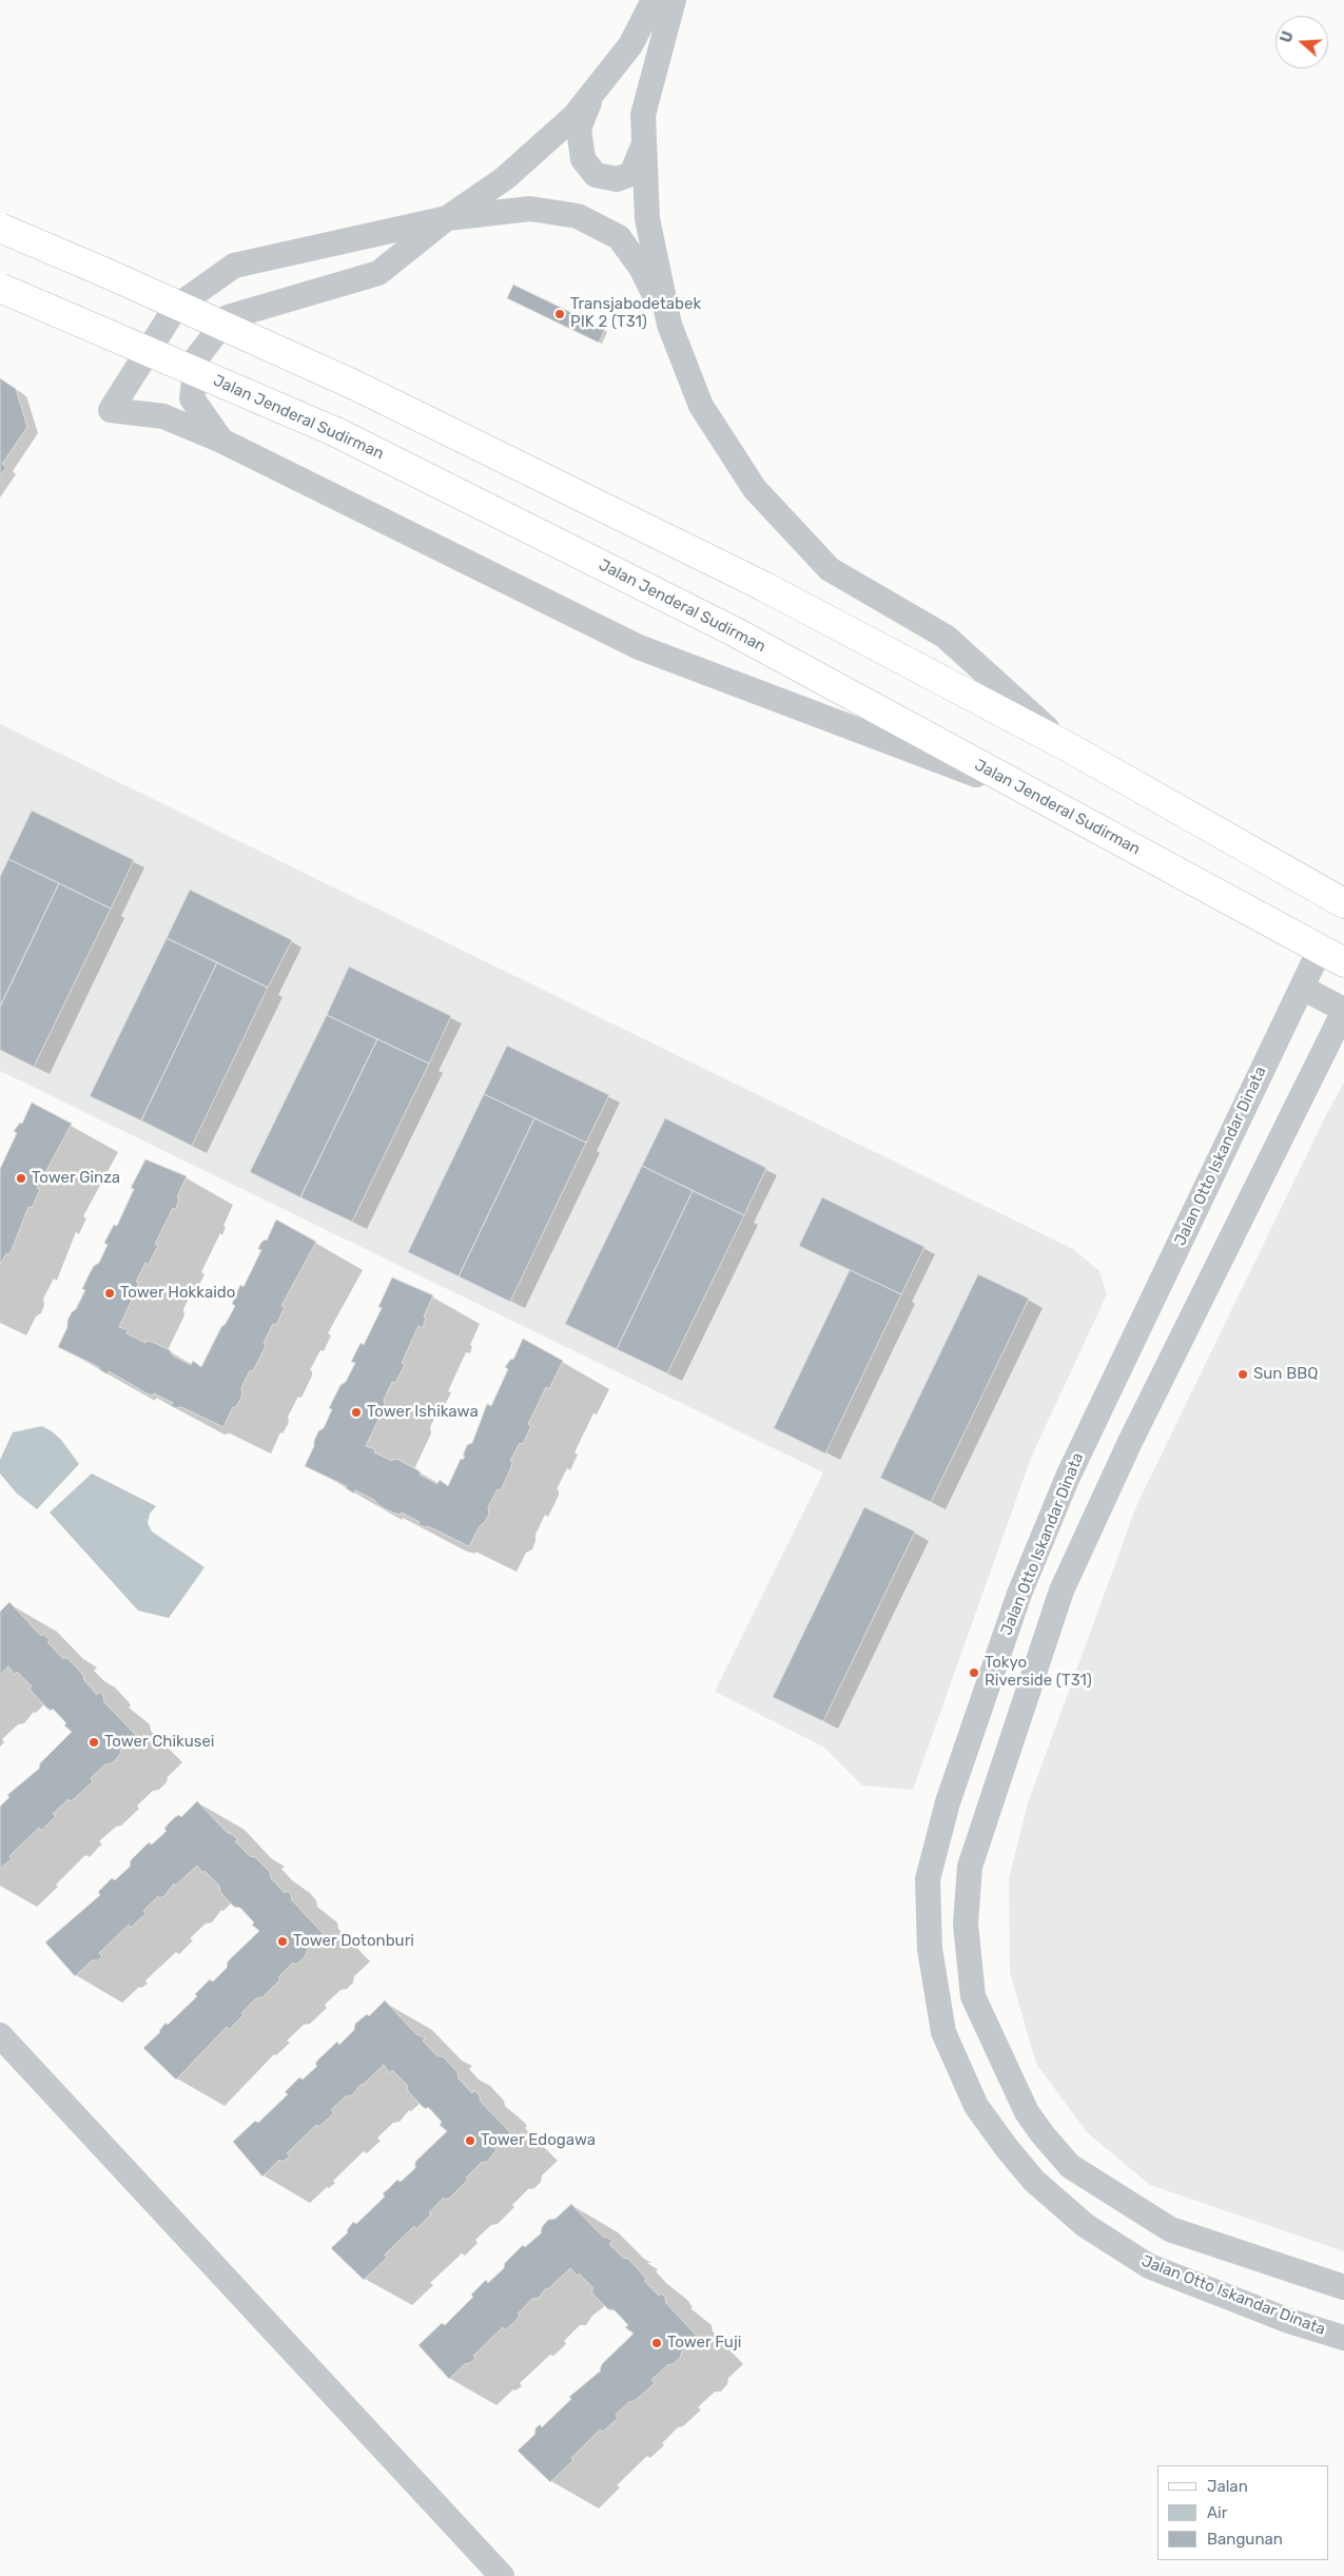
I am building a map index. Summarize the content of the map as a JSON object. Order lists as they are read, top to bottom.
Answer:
{
  "streets": {
    "main road": ["Jalan Jenderal Sudirman"],
    "street": ["Jalan Otto Iskandar Dinata"]
  },
  "crossings": [
    ["Jalan Jenderal Sudirman", "Jalan Otto Iskandar Dinata"]
  ],
  "places": [
    "Transjabodetabek PIK 2 (T31)",
    "Tower Ginza",
    "Tower Hokkaido",
    "Sun BBQ",
    "Tower Ishikawa",
    "Tokyo Riverside (T31)",
    "Tower Chikusei",
    "Tower Dotonburi",
    "Tower Edogawa",
    "Tower Fuji"
  ],
  "legend": ["Jalan", "Air", "Bangunan"],
  "north": "left"
}
